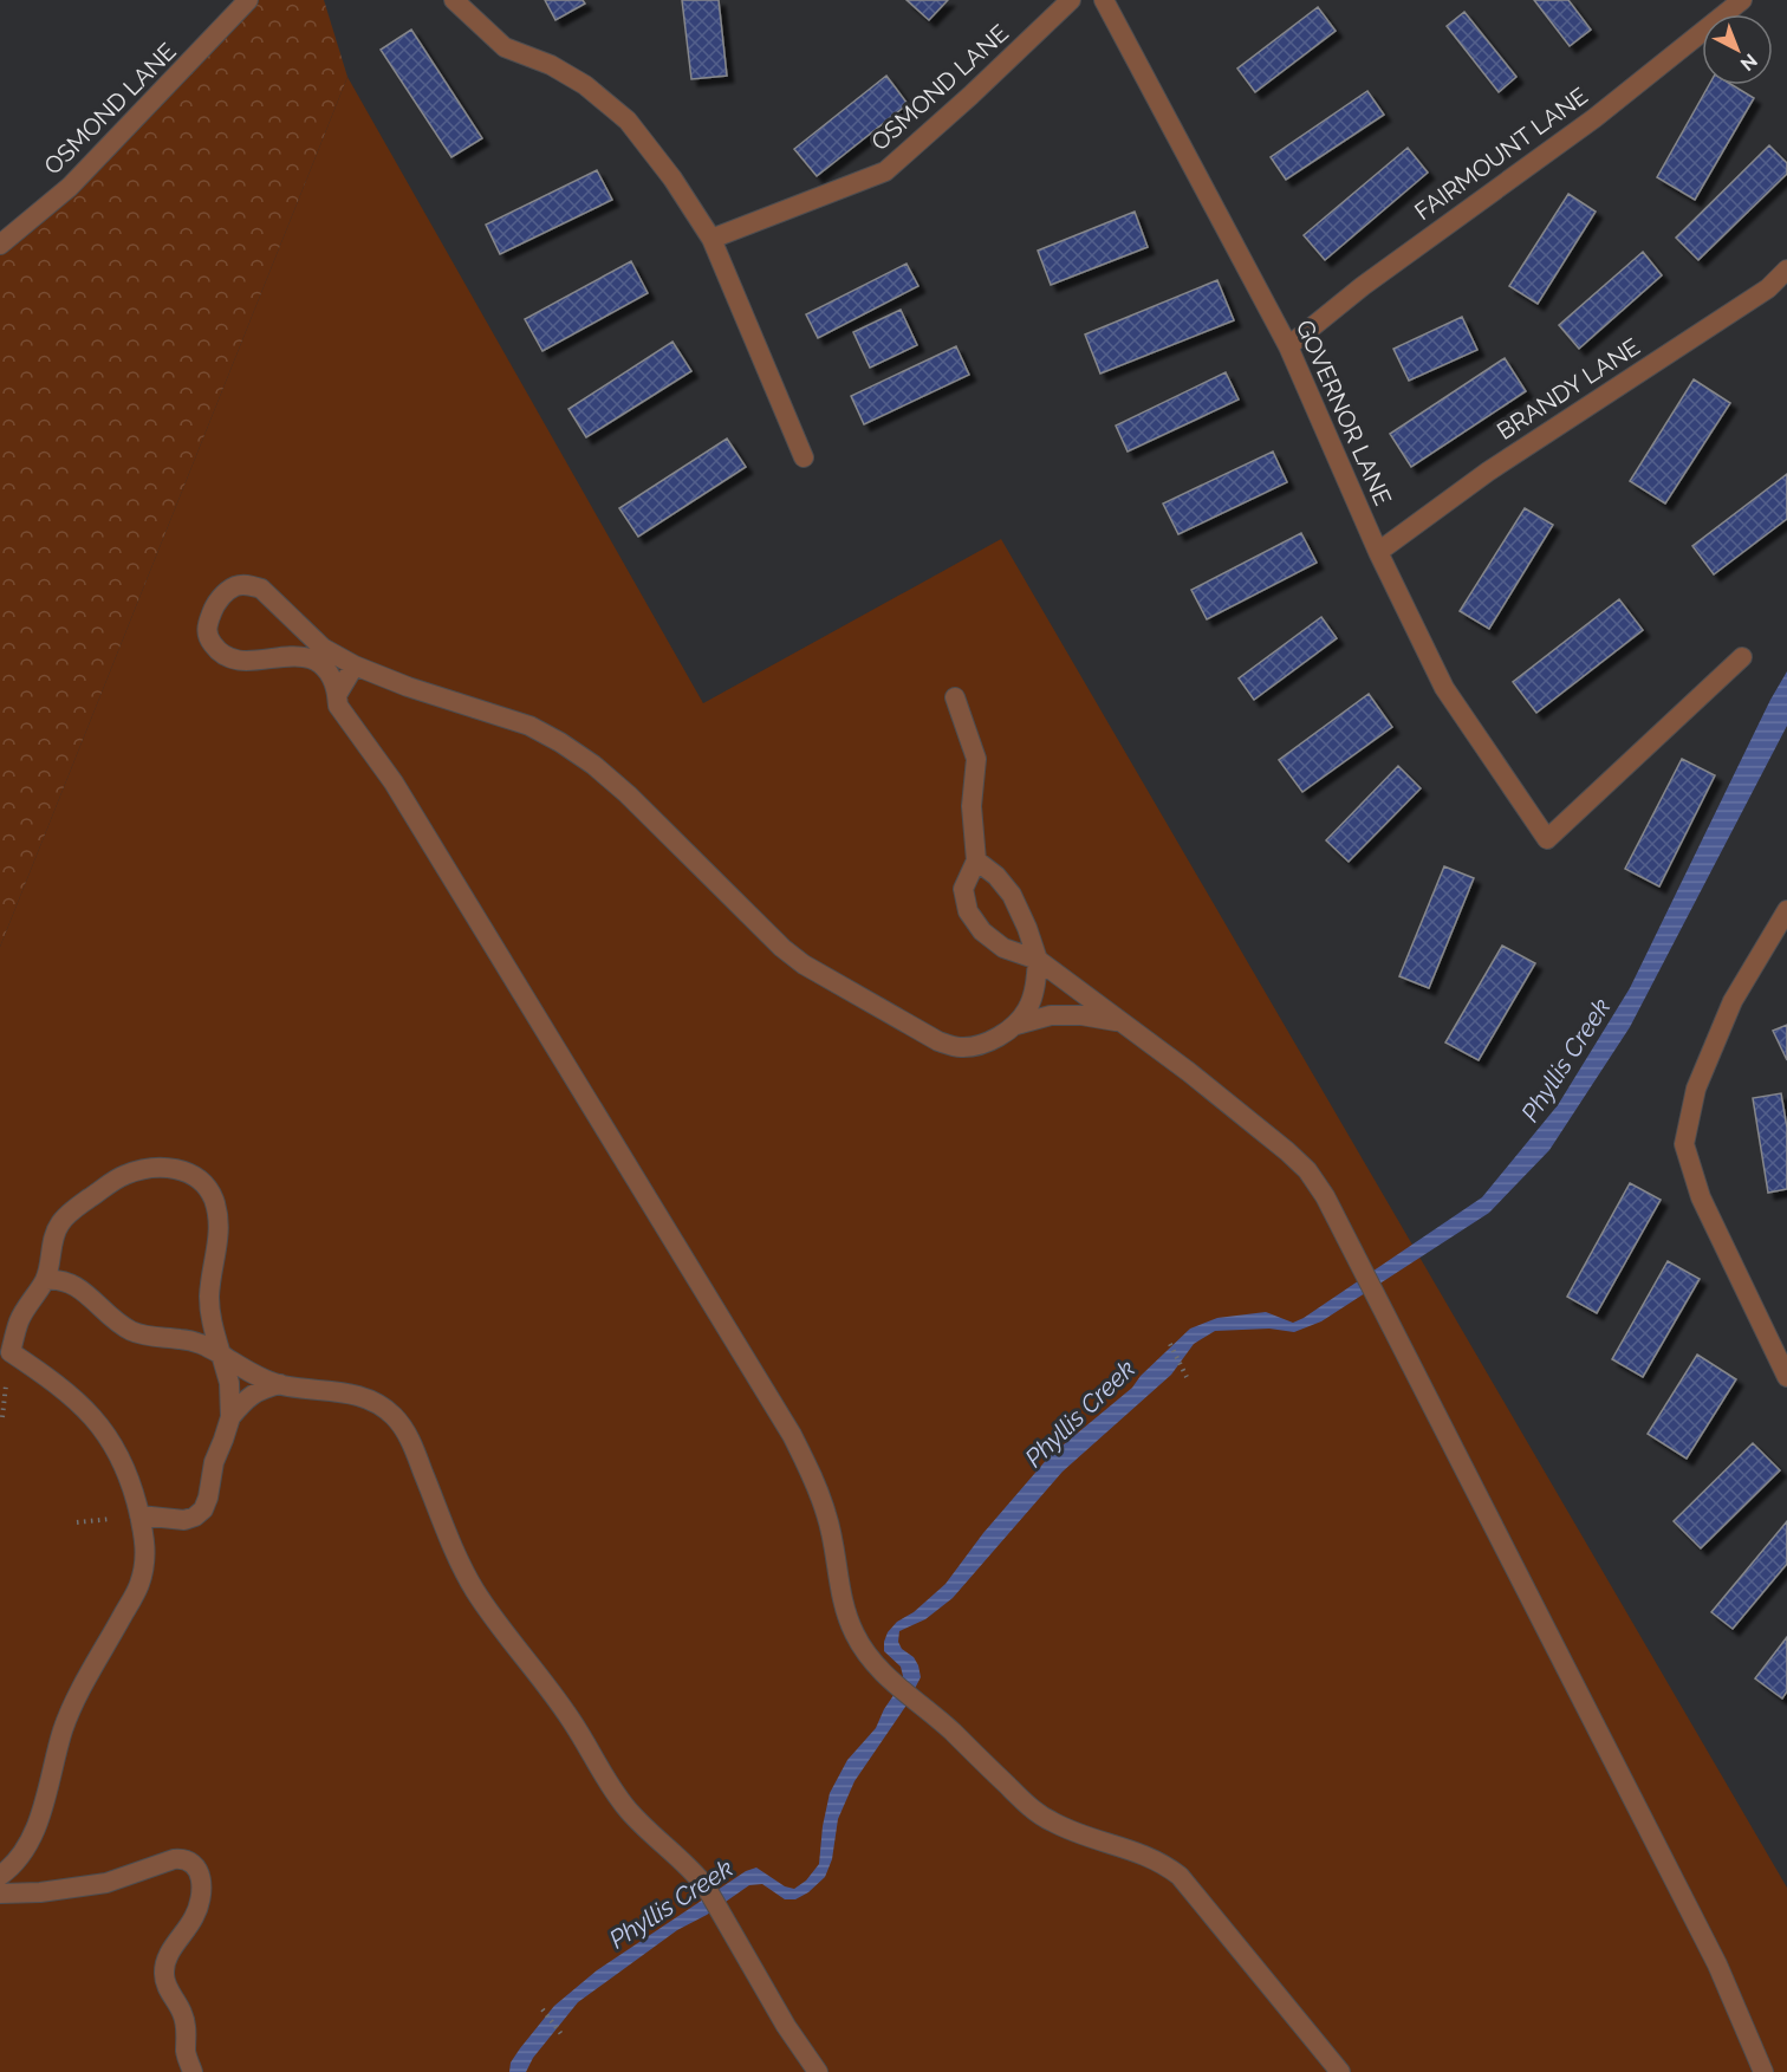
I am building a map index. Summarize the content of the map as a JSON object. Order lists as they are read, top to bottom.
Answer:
{
  "streets": {
    "street": [
      "OSMOND LANE",
      "FAIRMOUNT LANE",
      "BRANDY LANE",
      "GOVERNOR LANE"
    ]
  },
  "crossings": [
    ["FAIRMOUNT LANE", "GOVERNOR LANE"],
    ["BRANDY LANE", "GOVERNOR LANE"]
  ],
  "water": ["Phyllis Creek"],
  "north": "bottom right"
}
